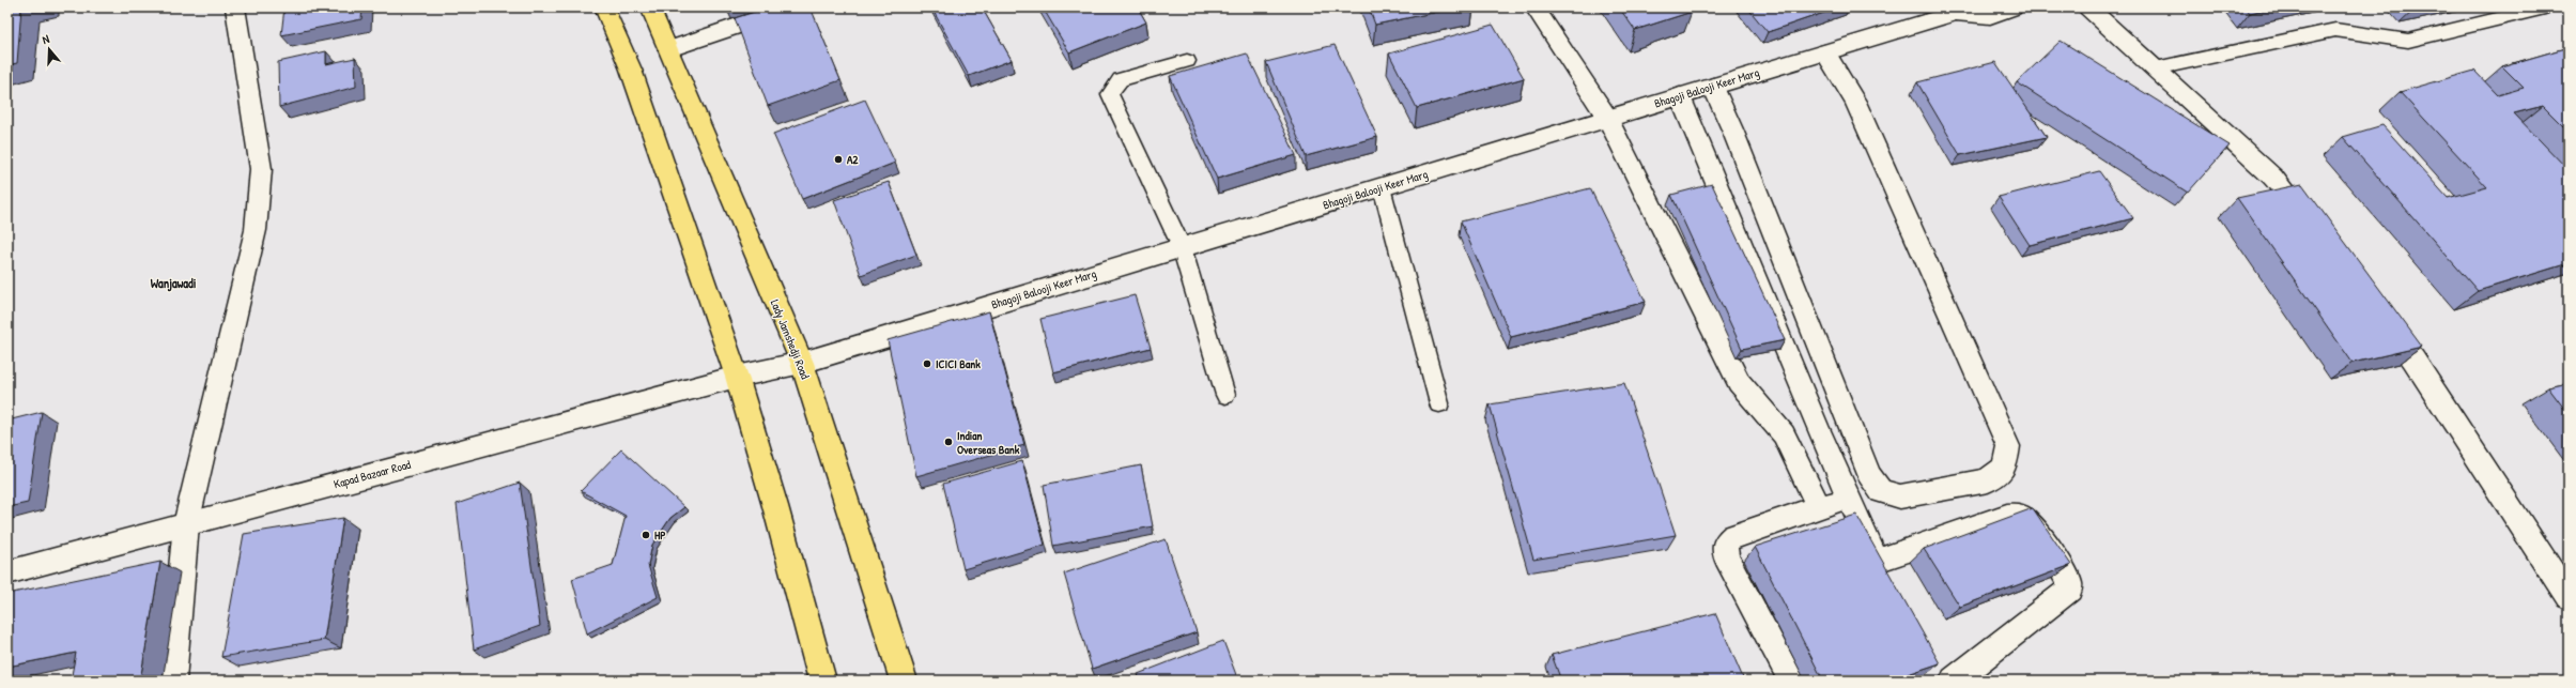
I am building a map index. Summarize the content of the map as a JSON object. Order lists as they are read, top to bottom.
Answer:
{
  "streets": {
    "main road": ["Lady Jamshedji Road"],
    "street": ["Bhagoji Balooji Keer Marg", "Kapad Bazaar Road"]
  },
  "crossings": [
    ["Bhagoji Balooji Keer Marg", "Lady Jamshedji Road"],
    ["Bhagoji Balooji Keer Marg", "Kapad Bazaar Road"]
  ],
  "districts": ["Wanjawadi"],
  "places": [
    "A2",
    "ICICI Bank",
    "Indian Overseas Bank",
    "HP"
  ],
  "north": "top"
}
